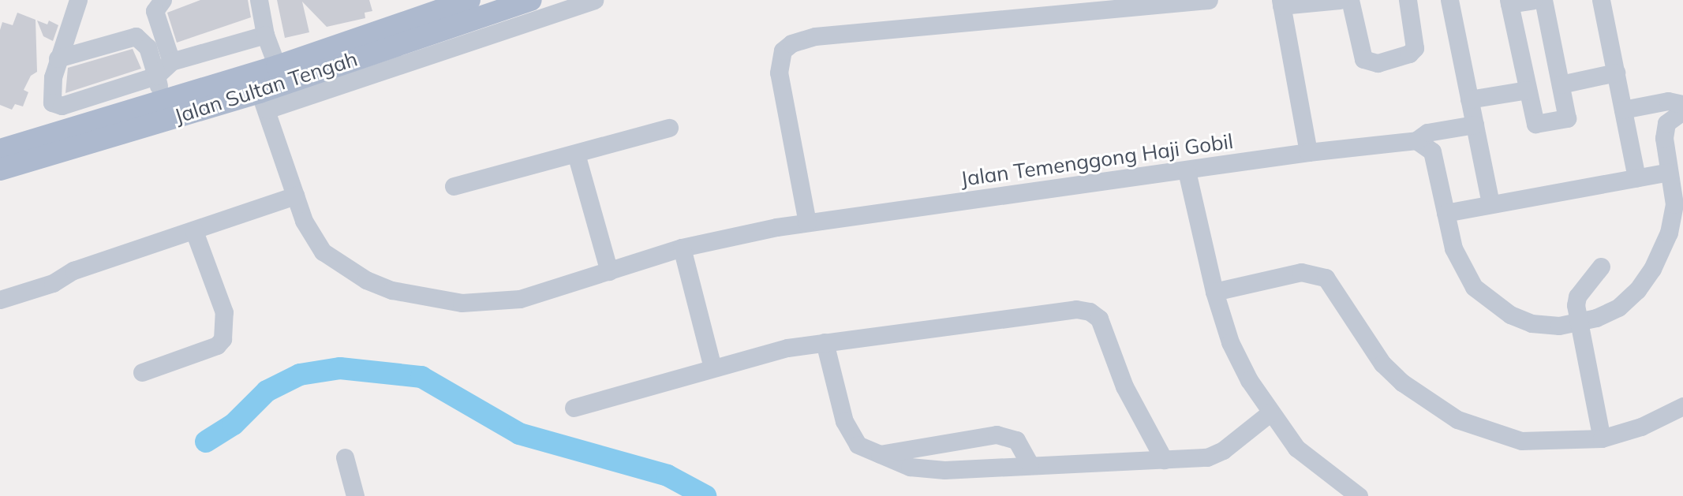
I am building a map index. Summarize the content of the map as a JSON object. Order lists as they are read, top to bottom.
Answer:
{
  "streets": {
    "main road": ["Jalan Sultan Tengah"],
    "street": ["Jalan Temenggong Haji Gobil"]
  },
  "crossings": [
    ["Jalan Sultan Tengah", "Jalan Temenggong Haji Gobil"]
  ]
}
